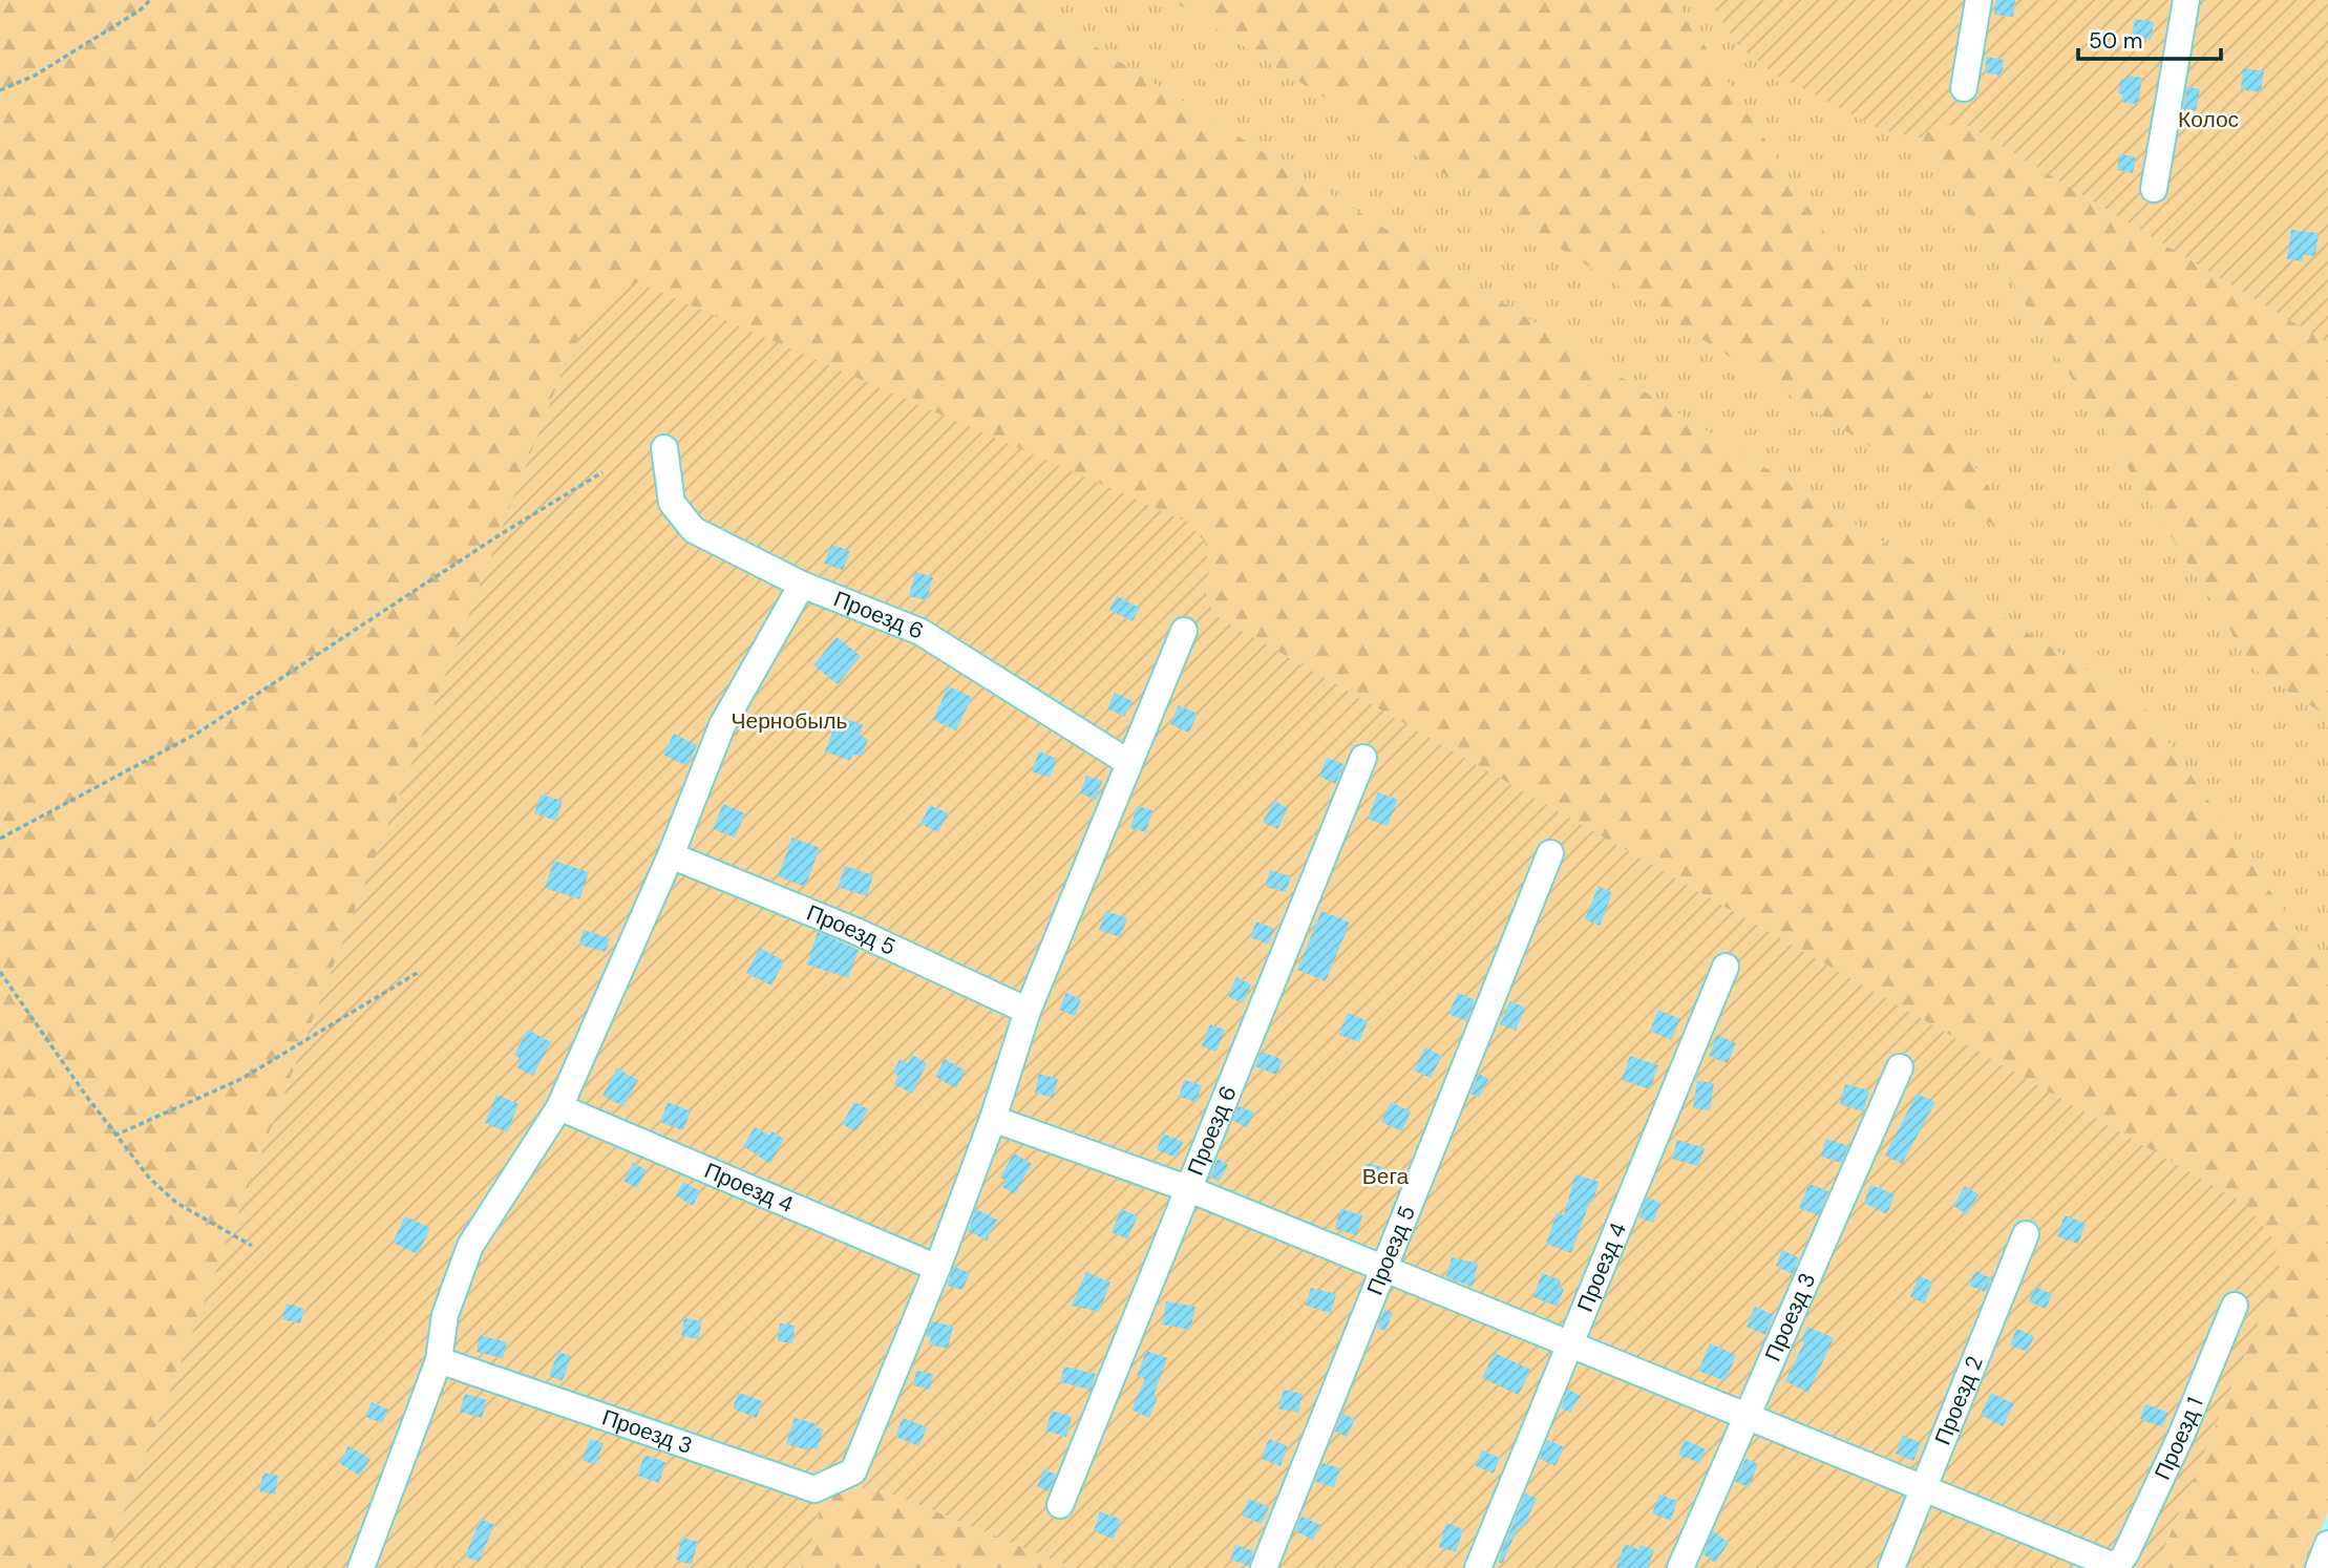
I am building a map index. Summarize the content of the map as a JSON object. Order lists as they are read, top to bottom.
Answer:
{
  "streets": {
    "street": [
      "Проезд 6",
      "Проезд 5",
      "Проезд 4",
      "Проезд 3",
      "Проезд 2",
      "Проезд 1"
    ]
  },
  "crossings": [
    ["Проезд 4", "Проезд 3"]
  ],
  "parks": ["Колос", "Чернобыль", "Вега"],
  "scale_bar": "50 m"
}
